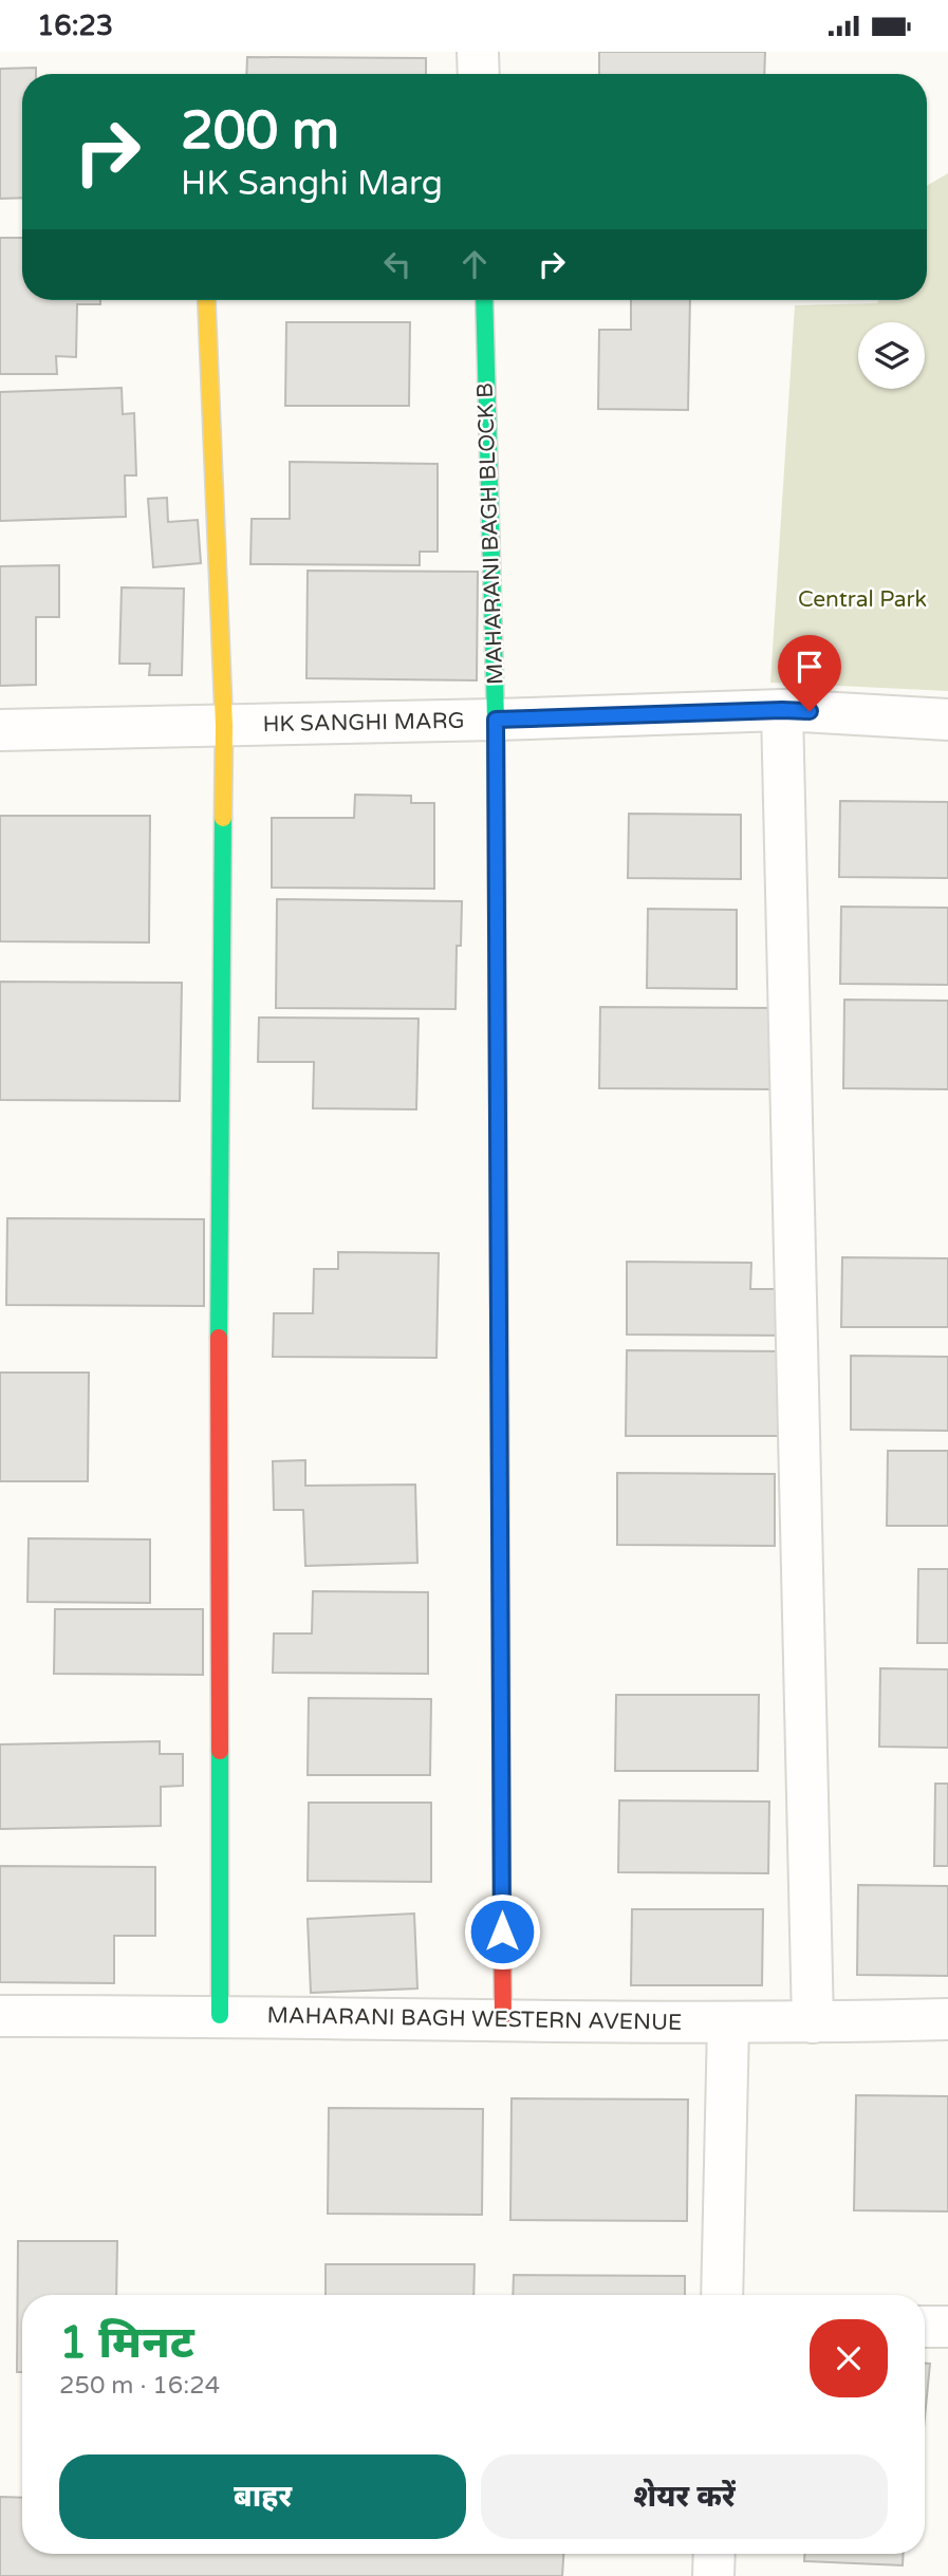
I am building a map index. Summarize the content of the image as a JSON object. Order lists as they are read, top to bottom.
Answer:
{
  "streets": {
    "street": ["MAHARANI BAGH BLOCK B", "HK SANGHI MARG", "MAHARANI BAGH WESTERN AVENUE"]
  },
  "crossings": [
    ["MAHARANI BAGH BLOCK B", "HK SANGHI MARG"],
    ["MAHARANI BAGH BLOCK B", "MAHARANI BAGH WESTERN AVENUE"]
  ],
  "parks": ["Central Park"],
  "page": {
    "status": "16:23",
    "turn": ["200 m", "HK Sanghi Marg"],
    "heading": ["1 मिनट", "250 m · 16:24"],
    "buttons": ["बाहर", "शेयर करें"]
  }
}
